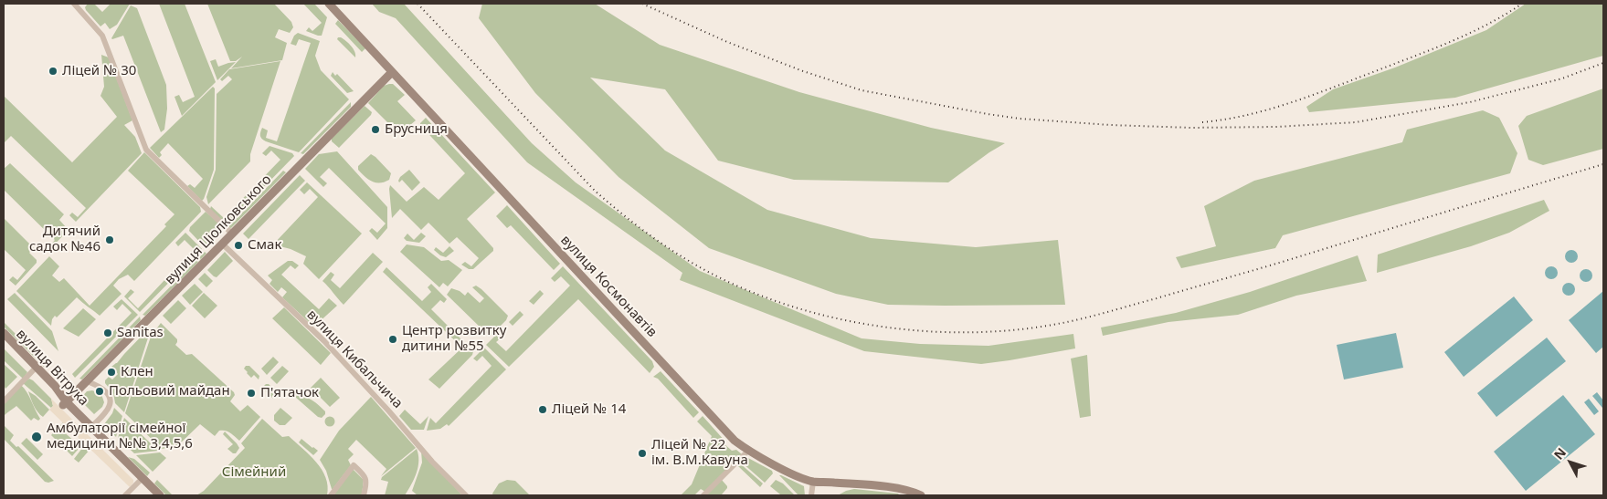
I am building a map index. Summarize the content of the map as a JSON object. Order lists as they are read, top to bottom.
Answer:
{
  "streets": {
    "street": [
      "вулиця Ціолковського",
      "вулиця Космонавтів",
      "вулиця Кибальчича",
      "вулиця Вітрука"
    ]
  },
  "crossings": [
    ["вулиця Ціолковського", "вулиця Космонавтів"],
    ["вулиця Ціолковського", "вулиця Кибальчича"],
    ["вулиця Ціолковського", "вулиця Вітрука"]
  ],
  "parks": ["Сімейний"],
  "places": [
    "Ліцей № 30",
    "Брусниця",
    "Дитячий садок №46",
    "Смак",
    "Sanitas",
    "Центр розвитку дитини №55",
    "Клен",
    "Польовий майдан",
    "П'ятачок",
    "Ліцей № 14",
    "Амбулаторії сімейної медицини №№ 3,4,5,6",
    "Ліцей № 22 ім. В.М.Кавуна"
  ],
  "north": "top left"
}
